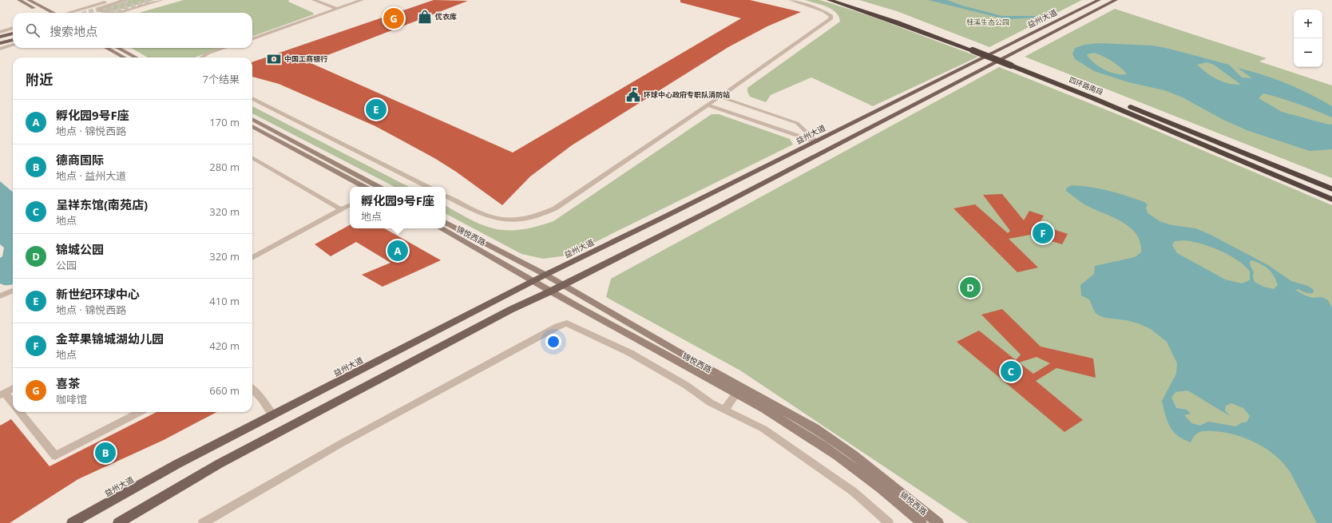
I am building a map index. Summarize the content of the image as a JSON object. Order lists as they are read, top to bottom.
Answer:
{
  "streets": {
    "highway": ["四环路南段"],
    "main road": ["益州大道", "锦悦西路"]
  },
  "crossings": [
    ["益州大道", "锦悦西路"]
  ],
  "parks": ["桂溪生态公园"],
  "places": {
    "shop": ["优衣库"],
    "bank": ["中国工商银行"],
    "public building": ["环球中心政府专职队消防站"]
  },
  "page": {
    "pins": [
      "G",
      "E",
      "F",
      "A",
      "D",
      "C",
      "B"
    ],
    "map_buttons": ["+", "−"],
    "search": "搜索地点",
    "heading": ["附近", "7个结果"],
    "list": [
      {
        "mark": "A",
        "name": "孵化园9号F座",
        "note": "地点 · 锦悦西路",
        "value": "170 m"
      },
      {
        "mark": "B",
        "name": "德商国际",
        "note": "地点 · 益州大道",
        "value": "280 m"
      },
      {
        "mark": "C",
        "name": "呈祥东馆(南苑店)",
        "note": "地点",
        "value": "320 m"
      },
      {
        "mark": "D",
        "name": "锦城公园",
        "note": "公园",
        "value": "320 m"
      },
      {
        "mark": "E",
        "name": "新世纪环球中心",
        "note": "地点 · 锦悦西路",
        "value": "410 m"
      },
      {
        "mark": "F",
        "name": "金苹果锦城湖幼儿园",
        "note": "地点",
        "value": "420 m"
      },
      {
        "mark": "G",
        "name": "喜茶",
        "note": "咖啡馆",
        "value": "660 m"
      }
    ],
    "popup": ["孵化园9号F座", "地点"]
  }
}
